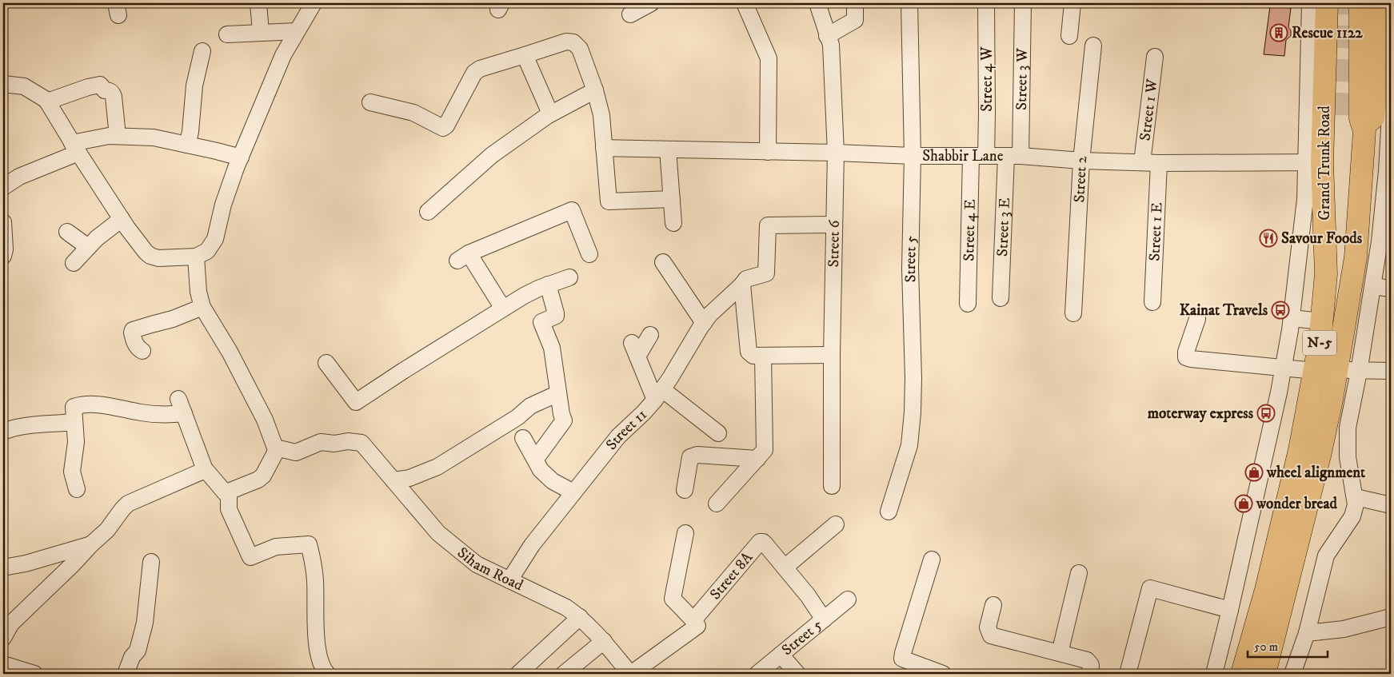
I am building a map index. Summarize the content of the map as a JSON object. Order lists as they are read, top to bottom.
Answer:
{
  "streets": {
    "highway": ["Grand Trunk Road", "N-5"],
    "street": [
      "Street 4 W",
      "Street 3 W",
      "Street 1 W",
      "Shabbir Lane",
      "Street 2",
      "Street 3 E",
      "Street 4 E",
      "Street 1 E",
      "Street 6",
      "Street 5",
      "Street 11",
      "Siham Road",
      "Street 8A"
    ]
  },
  "crossings": [
    ["Street 4 W", "Shabbir Lane"],
    ["Street 4 W", "Street 4 E"],
    ["Street 3 W", "Shabbir Lane"],
    ["Street 3 W", "Street 3 E"],
    ["Street 1 W", "Shabbir Lane"],
    ["Shabbir Lane", "Grand Trunk Road"],
    ["Shabbir Lane", "Street 2"],
    ["Shabbir Lane", "Street 3 E"],
    ["Shabbir Lane", "Street 4 E"],
    ["Shabbir Lane", "Street 1 E"],
    ["Shabbir Lane", "Street 6"],
    ["Shabbir Lane", "Street 5"],
    ["Street 6", "Street 11"],
    ["Street 5", "Street 8A"],
    ["Street 11", "Siham Road"],
    ["Siham Road", "Street 8A"]
  ],
  "places": {
    "building": ["Rescue 1122"],
    "restaurant": ["Savour Foods"],
    "bus stop": ["Kainat Travels", "moterway express"],
    "shop": ["wheel alignment", "wonder bread"]
  },
  "scale_bar": "50 m"
}
